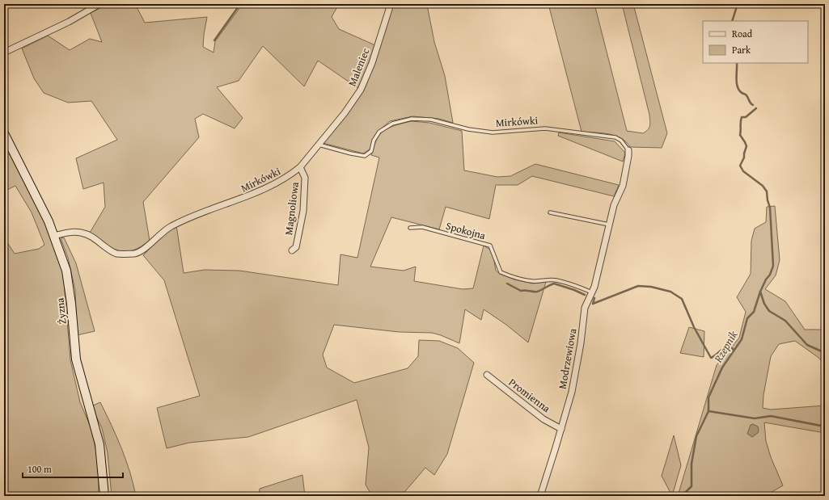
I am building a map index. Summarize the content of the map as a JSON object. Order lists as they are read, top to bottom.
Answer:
{
  "streets": {
    "street": [
      "Maleniec",
      "Mirkówki",
      "Magnoliowa",
      "Żyzna",
      "Modrzewiowa",
      "Promienna"
    ],
    "lane": ["Spokojna"]
  },
  "crossings": [
    ["Maleniec", "Mirkówki"],
    ["Mirkówki", "Magnoliowa"],
    ["Mirkówki", "Żyzna"],
    ["Mirkówki", "Modrzewiowa"],
    ["Spokojna", "Modrzewiowa"],
    ["Modrzewiowa", "Promienna"]
  ],
  "water": ["Rzepnik"],
  "legend": ["Road", "Park"],
  "scale_bar": "100 m"
}
